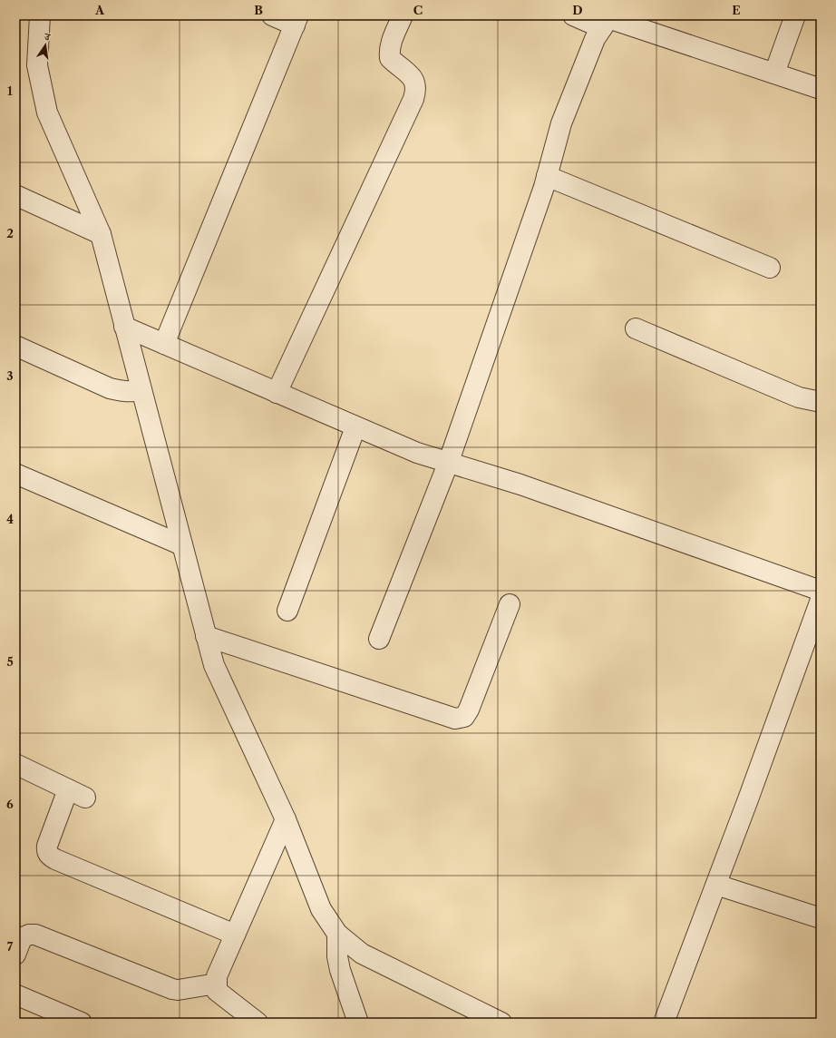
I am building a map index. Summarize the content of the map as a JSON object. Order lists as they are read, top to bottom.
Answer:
{
  "north": "top",
  "grid": {
    "columns": [
      "A",
      "B",
      "C",
      "D",
      "E"
    ],
    "rows": [
      "1",
      "2",
      "3",
      "4",
      "5",
      "6",
      "7"
    ]
  }
}
